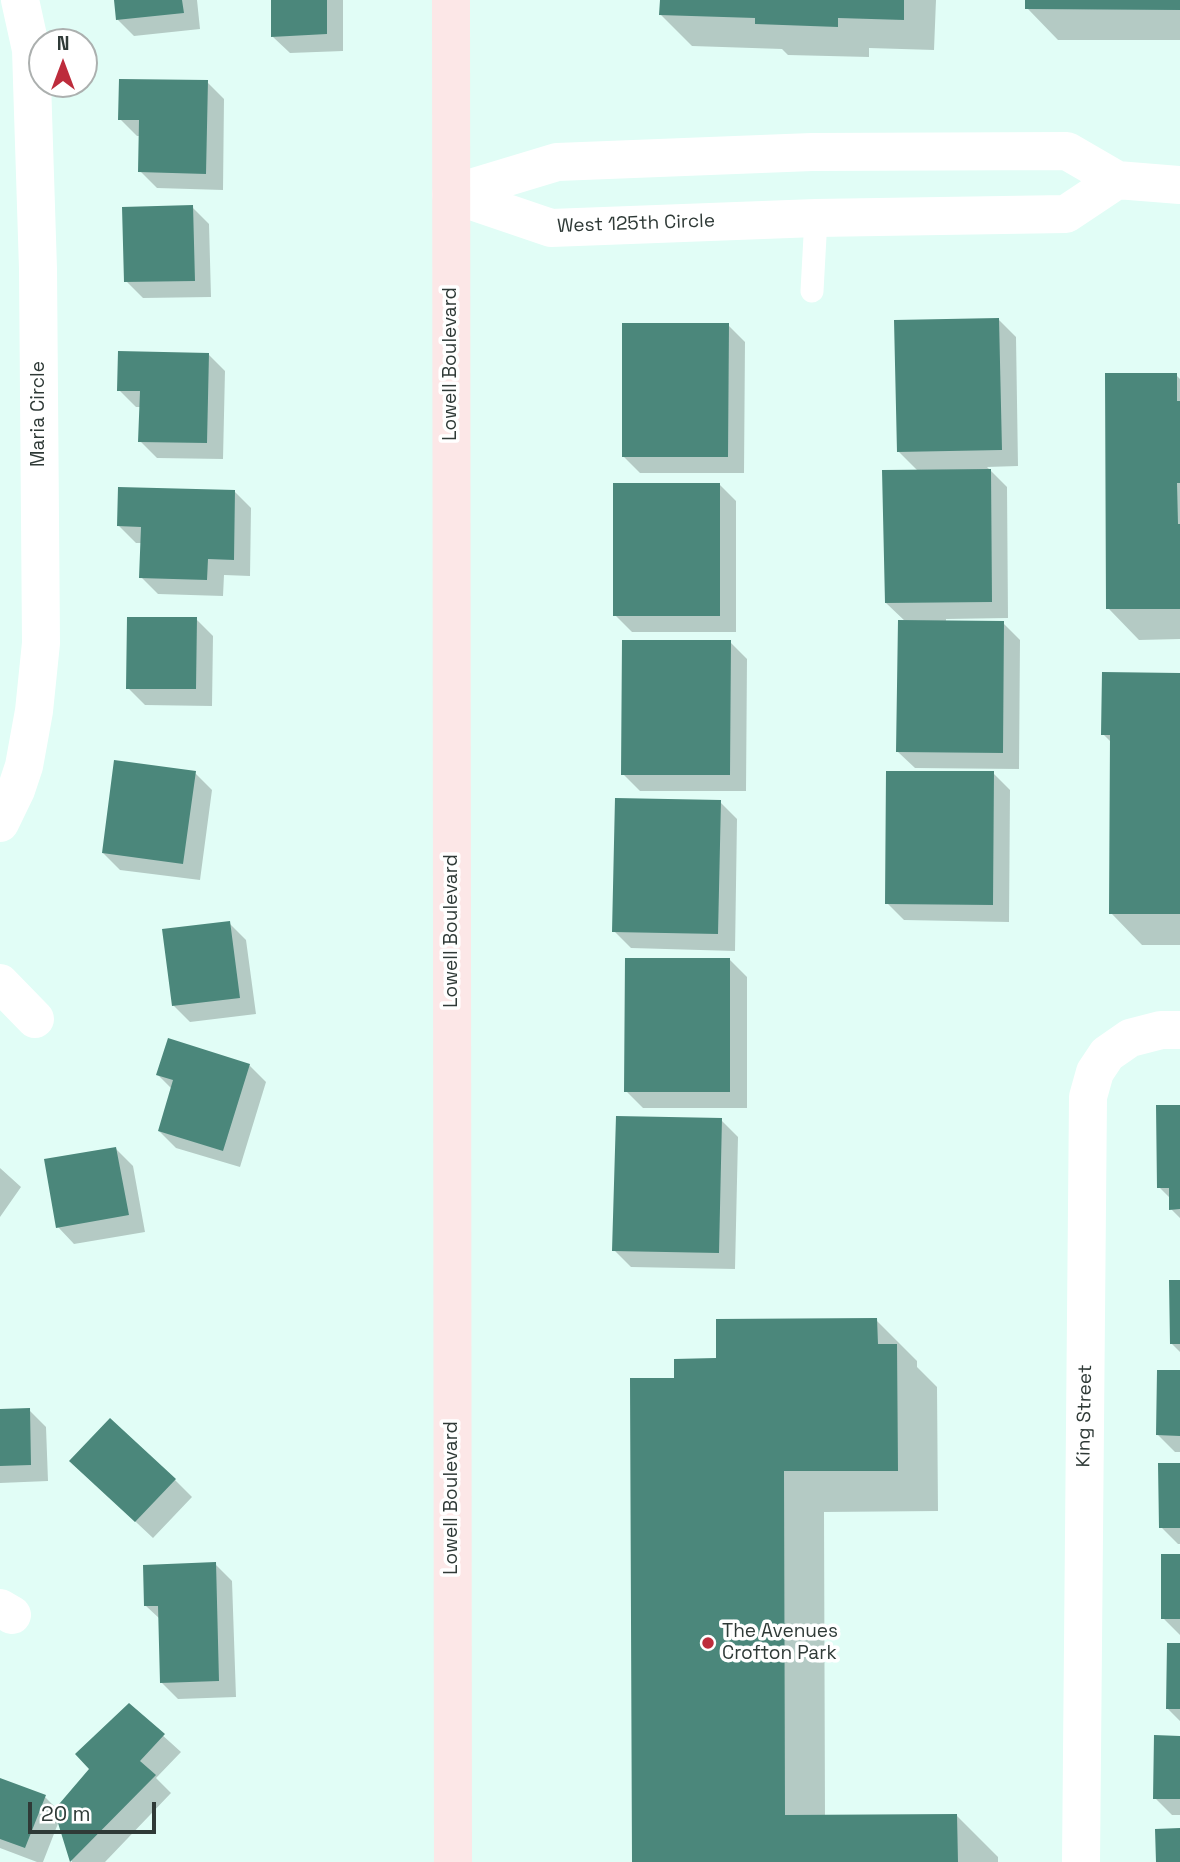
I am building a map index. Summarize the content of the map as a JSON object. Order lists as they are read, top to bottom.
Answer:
{
  "streets": {
    "main road": ["Lowell Boulevard"],
    "street": ["West 125th Circle", "Maria Circle", "King Street"]
  },
  "crossings": [
    ["West 125th Circle", "Lowell Boulevard"]
  ],
  "places": ["The Avenues Crofton Park"],
  "scale_bar": "20 m",
  "north": "top"
}
